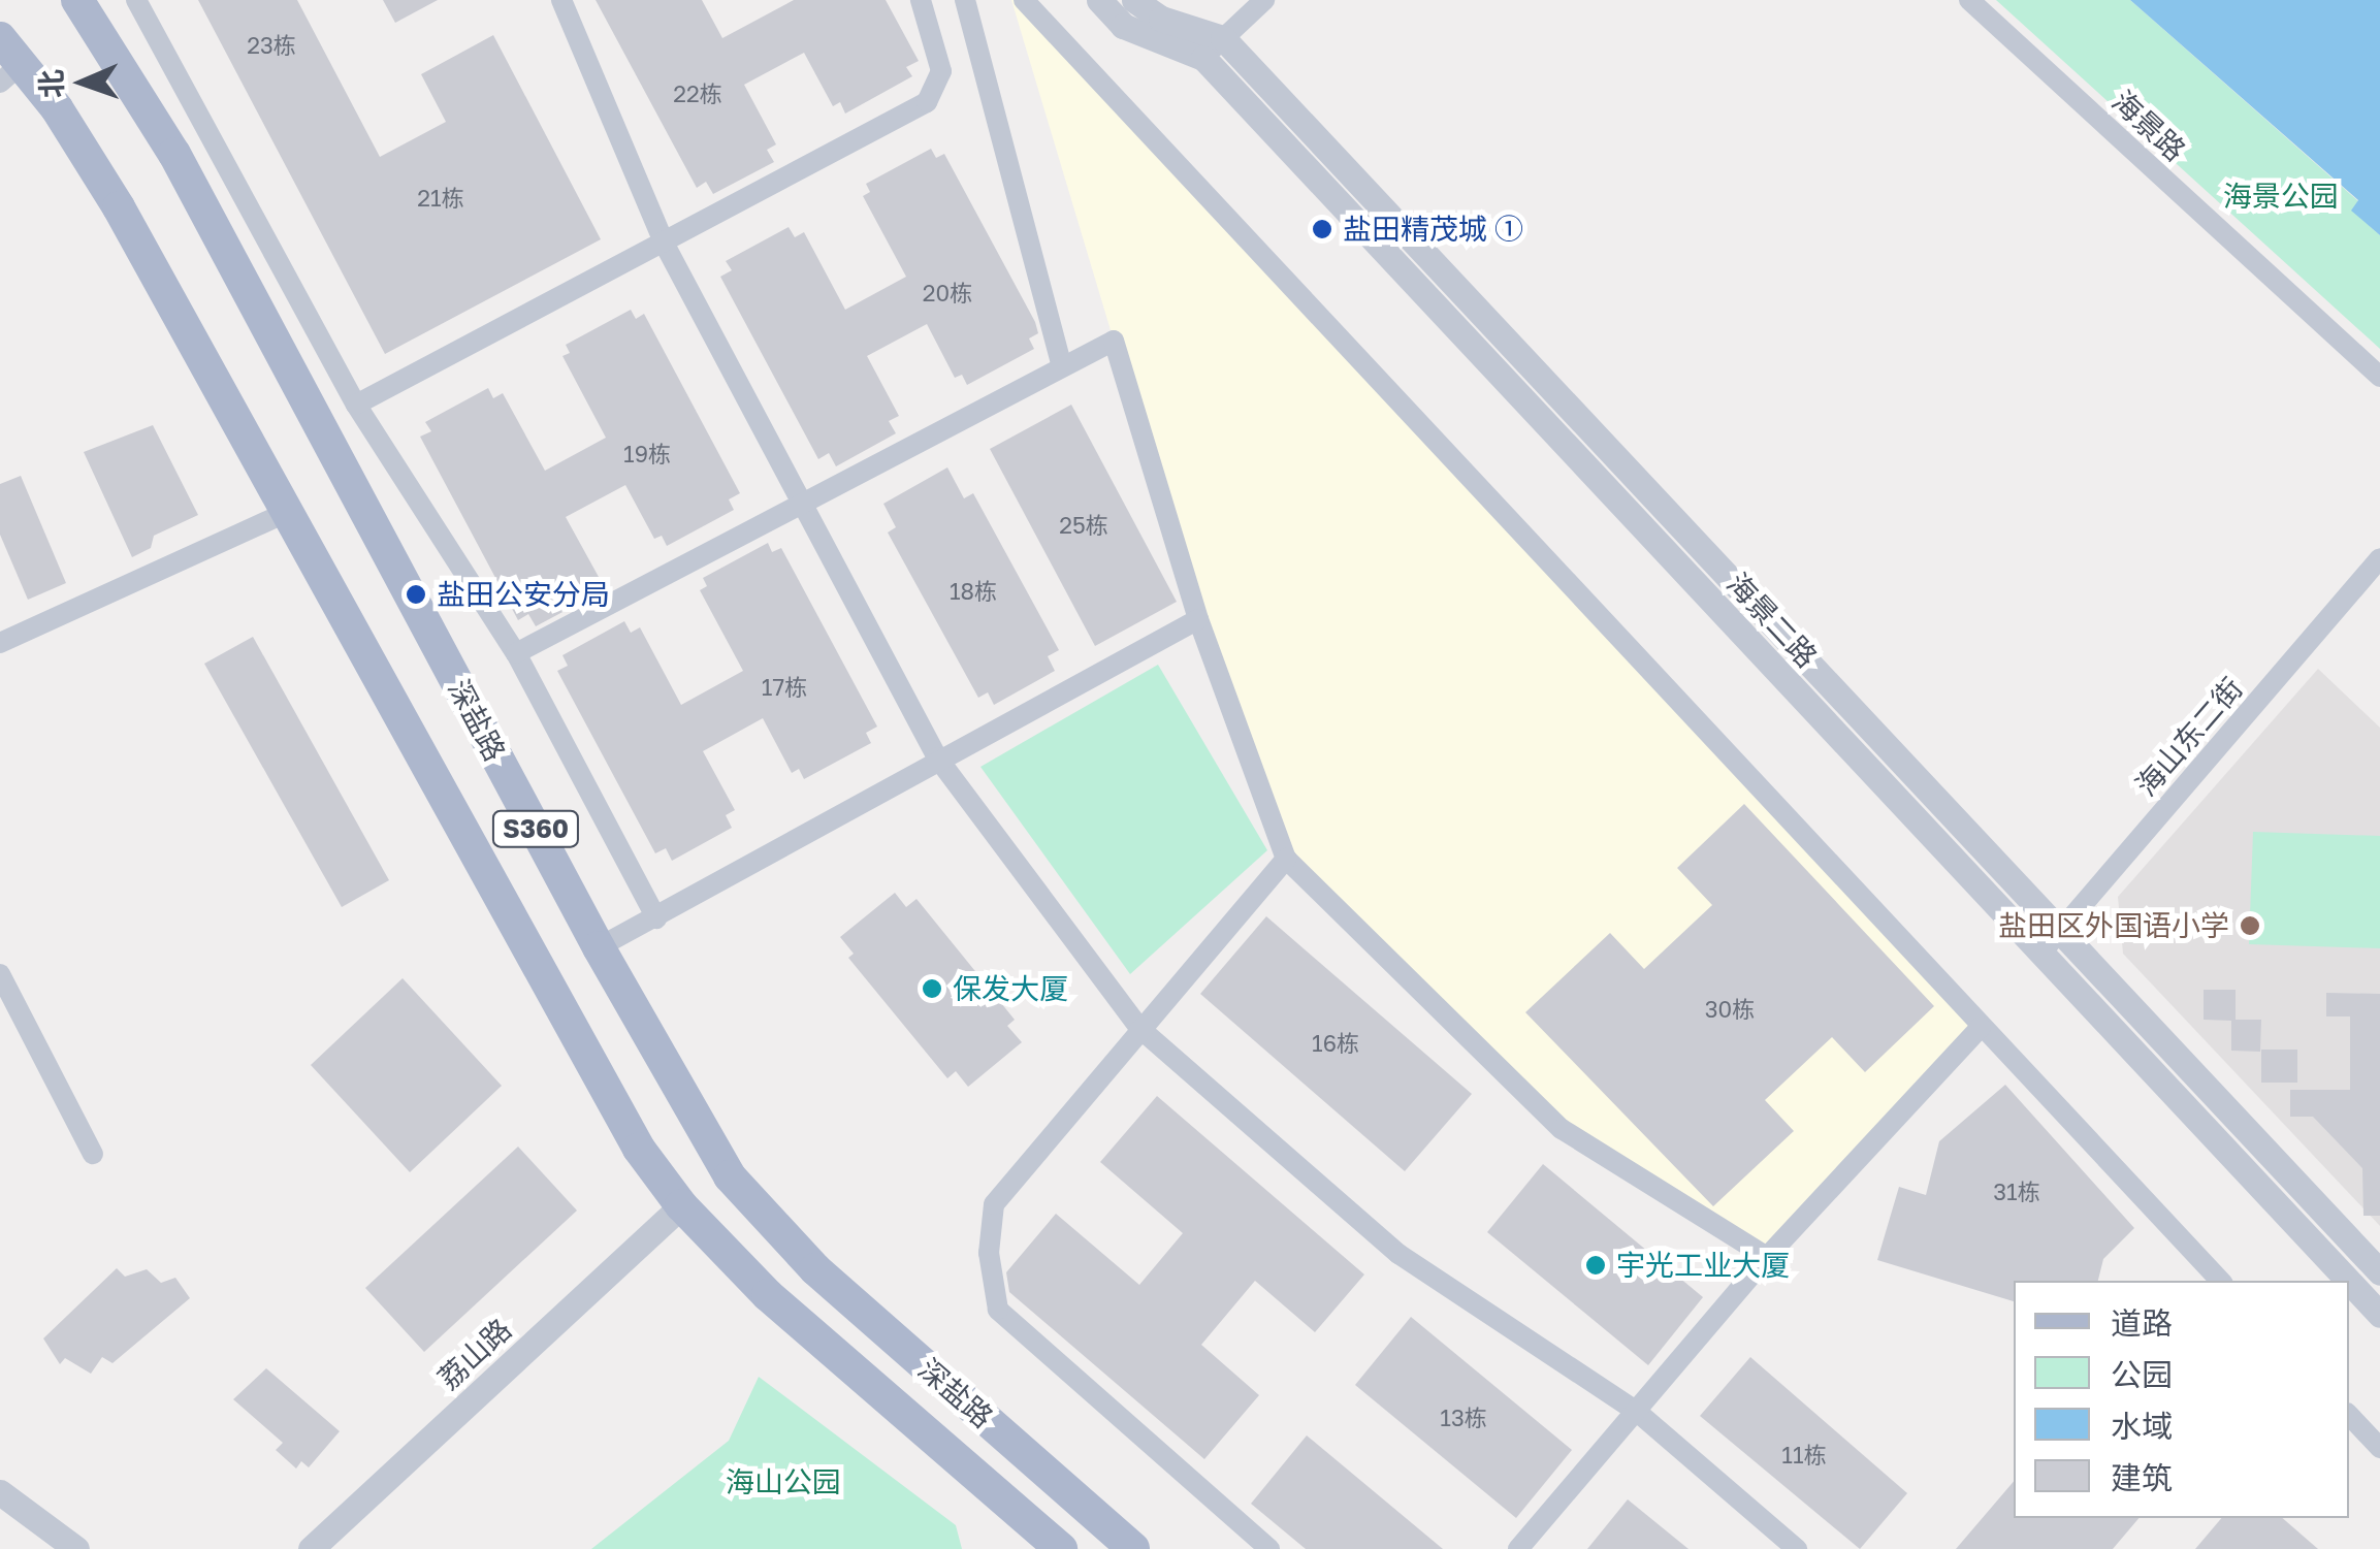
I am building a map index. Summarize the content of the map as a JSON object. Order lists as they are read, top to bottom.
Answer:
{
  "streets": {
    "main road": ["深盐路", "S360"],
    "street": [
      "海景路",
      "海景二路",
      "海山东二街",
      "荔山路"
    ]
  },
  "crossings": [
    ["海景二路", "海山东二街"],
    ["深盐路", "荔山路"]
  ],
  "parks": ["海景公园", "海山公园"],
  "places": [
    "盐田精茂城 ①",
    "盐田公安分局",
    "盐田区外国语小学",
    "保发大厦",
    "宇光工业大厦"
  ],
  "house_numbers": [
    "23栋",
    "22栋",
    "21栋",
    "20栋",
    "19栋",
    "25栋",
    "18栋",
    "17栋",
    "30栋",
    "16栋",
    "31栋",
    "13栋",
    "11栋"
  ],
  "legend": [
    "道路",
    "公园",
    "水域",
    "建筑"
  ],
  "north": "left"
}
